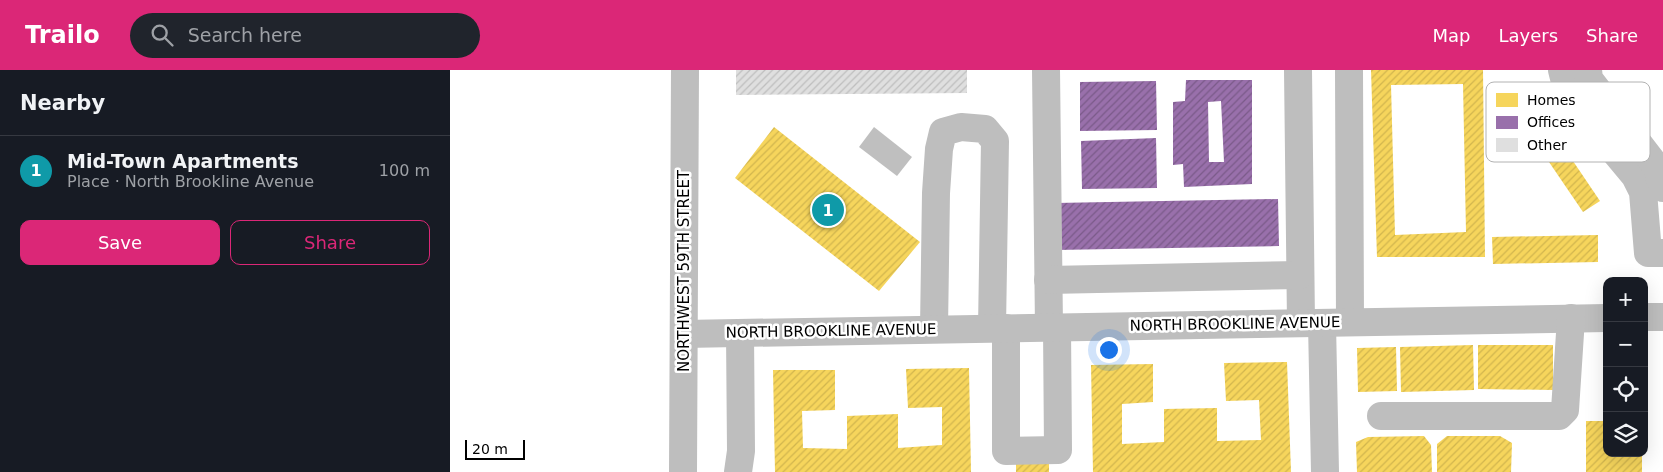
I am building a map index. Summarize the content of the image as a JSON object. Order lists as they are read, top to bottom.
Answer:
{
  "streets": {
    "street": ["NORTHWEST 59TH STREET", "NORTH BROOKLINE AVENUE"]
  },
  "crossings": [
    ["NORTHWEST 59TH STREET", "NORTH BROOKLINE AVENUE"]
  ],
  "legend": ["Homes", "Offices", "Other"],
  "scale_bar": "20 m",
  "page": {
    "header": "Trailo",
    "search": "Search here",
    "nav": ["Map", "Layers", "Share"],
    "heading": "Nearby",
    "list": [
      {
        "mark": "1",
        "name": "Mid-Town Apartments",
        "note": "Place · North Brookline Avenue",
        "value": "100 m"
      }
    ],
    "pins": "1",
    "buttons": ["Save", "Share"],
    "map_buttons": ["+", "−"],
    "scale": "20 m"
  }
}
